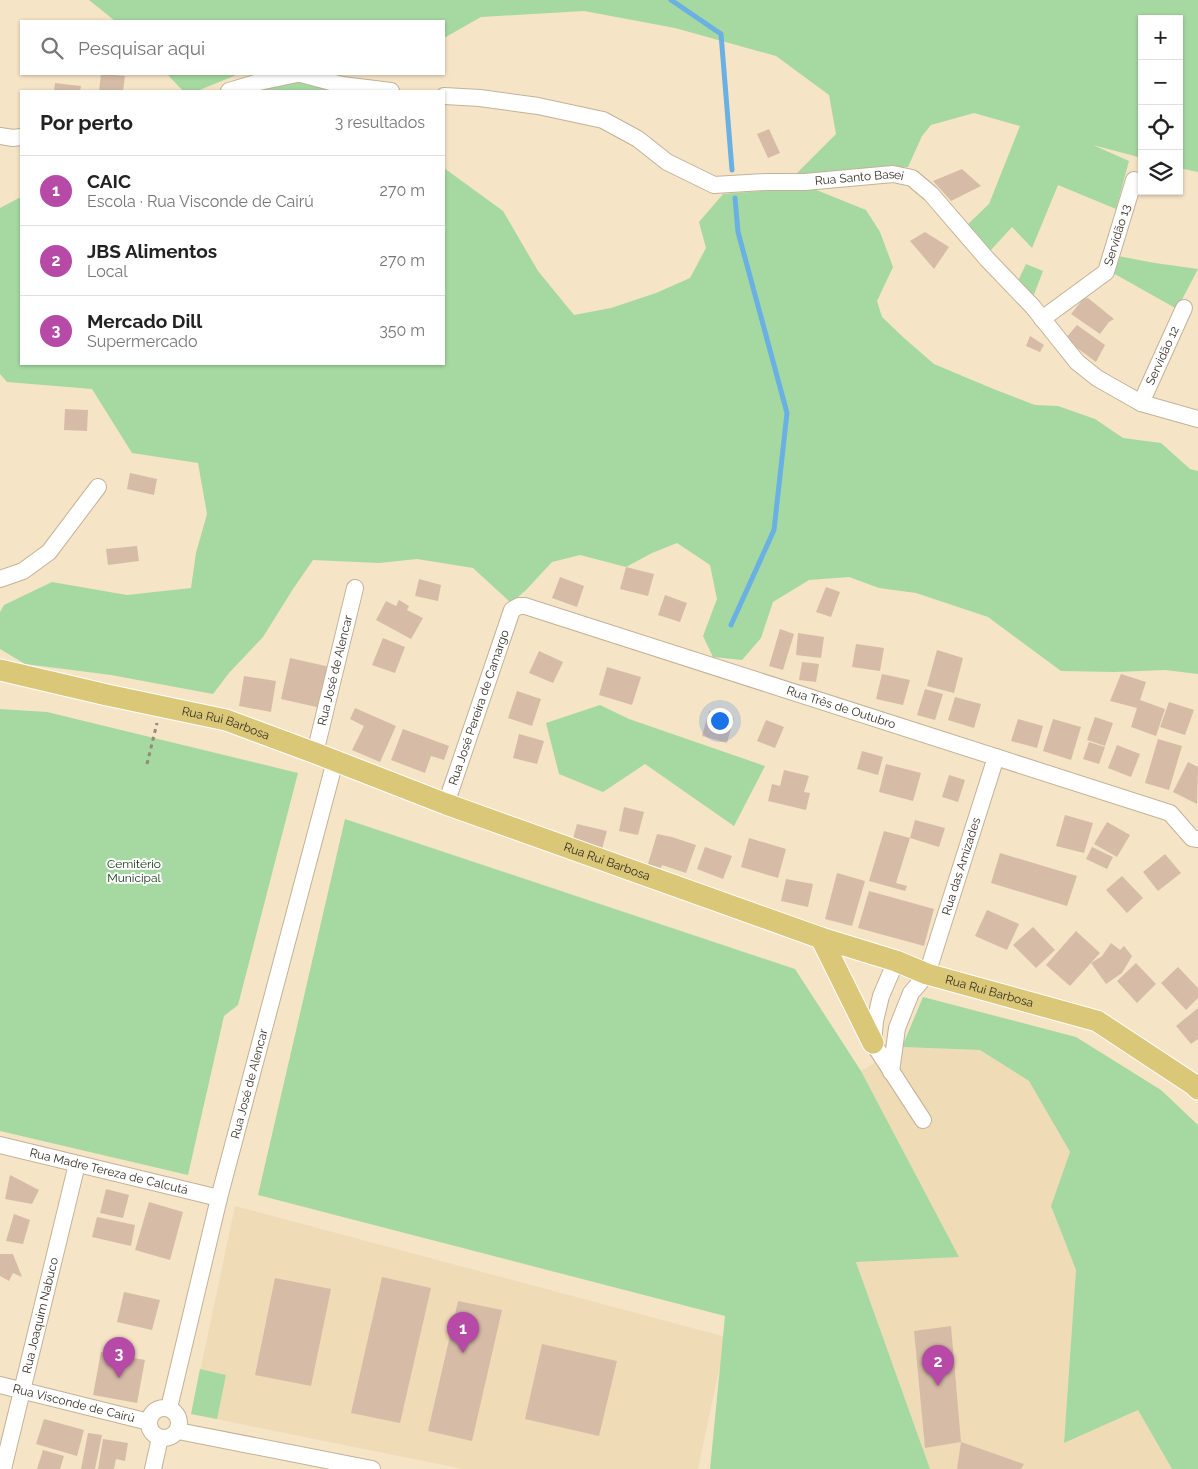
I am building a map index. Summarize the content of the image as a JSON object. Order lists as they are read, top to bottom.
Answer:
{
  "streets": {
    "main road": ["Rua Rui Barbosa"],
    "street": [
      "Rua Santo Basei",
      "Servidão 13",
      "Servidão 12",
      "Rua José de Alencar",
      "Rua José Pereira de Camargo",
      "Rua Três de Outubro",
      "Rua das Amizades",
      "Rua Madre Tereza de Calcutá",
      "Rua Joaquim Nabuco",
      "Rua Visconde de Cairú"
    ]
  },
  "crossings": [
    ["Rua Santo Basei", "Servidão 13"],
    ["Rua Santo Basei", "Servidão 12"],
    ["Rua José de Alencar", "Rua Rui Barbosa"],
    ["Rua José de Alencar", "Rua Madre Tereza de Calcutá"],
    ["Rua José de Alencar", "Rua Visconde de Cairú"],
    ["Rua José Pereira de Camargo", "Rua Três de Outubro"],
    ["Rua José Pereira de Camargo", "Rua Rui Barbosa"],
    ["Rua Três de Outubro", "Rua das Amizades"],
    ["Rua Rui Barbosa", "Rua das Amizades"],
    ["Rua Madre Tereza de Calcutá", "Rua Joaquim Nabuco"],
    ["Rua Joaquim Nabuco", "Rua Visconde de Cairú"]
  ],
  "parks": ["Cemitério Municipal"],
  "page": {
    "map_buttons": ["+", "−"],
    "search": "Pesquisar aqui",
    "heading": ["Por perto", "3 resultados"],
    "list": [
      {
        "mark": "1",
        "name": "CAIC",
        "note": "Escola · Rua Visconde de Cairú",
        "value": "270 m"
      },
      {
        "mark": "2",
        "name": "JBS Alimentos",
        "note": "Local",
        "value": "270 m"
      },
      {
        "mark": "3",
        "name": "Mercado Dill",
        "note": "Supermercado",
        "value": "350 m"
      }
    ],
    "pins": ["1", "3", "2"]
  }
}
